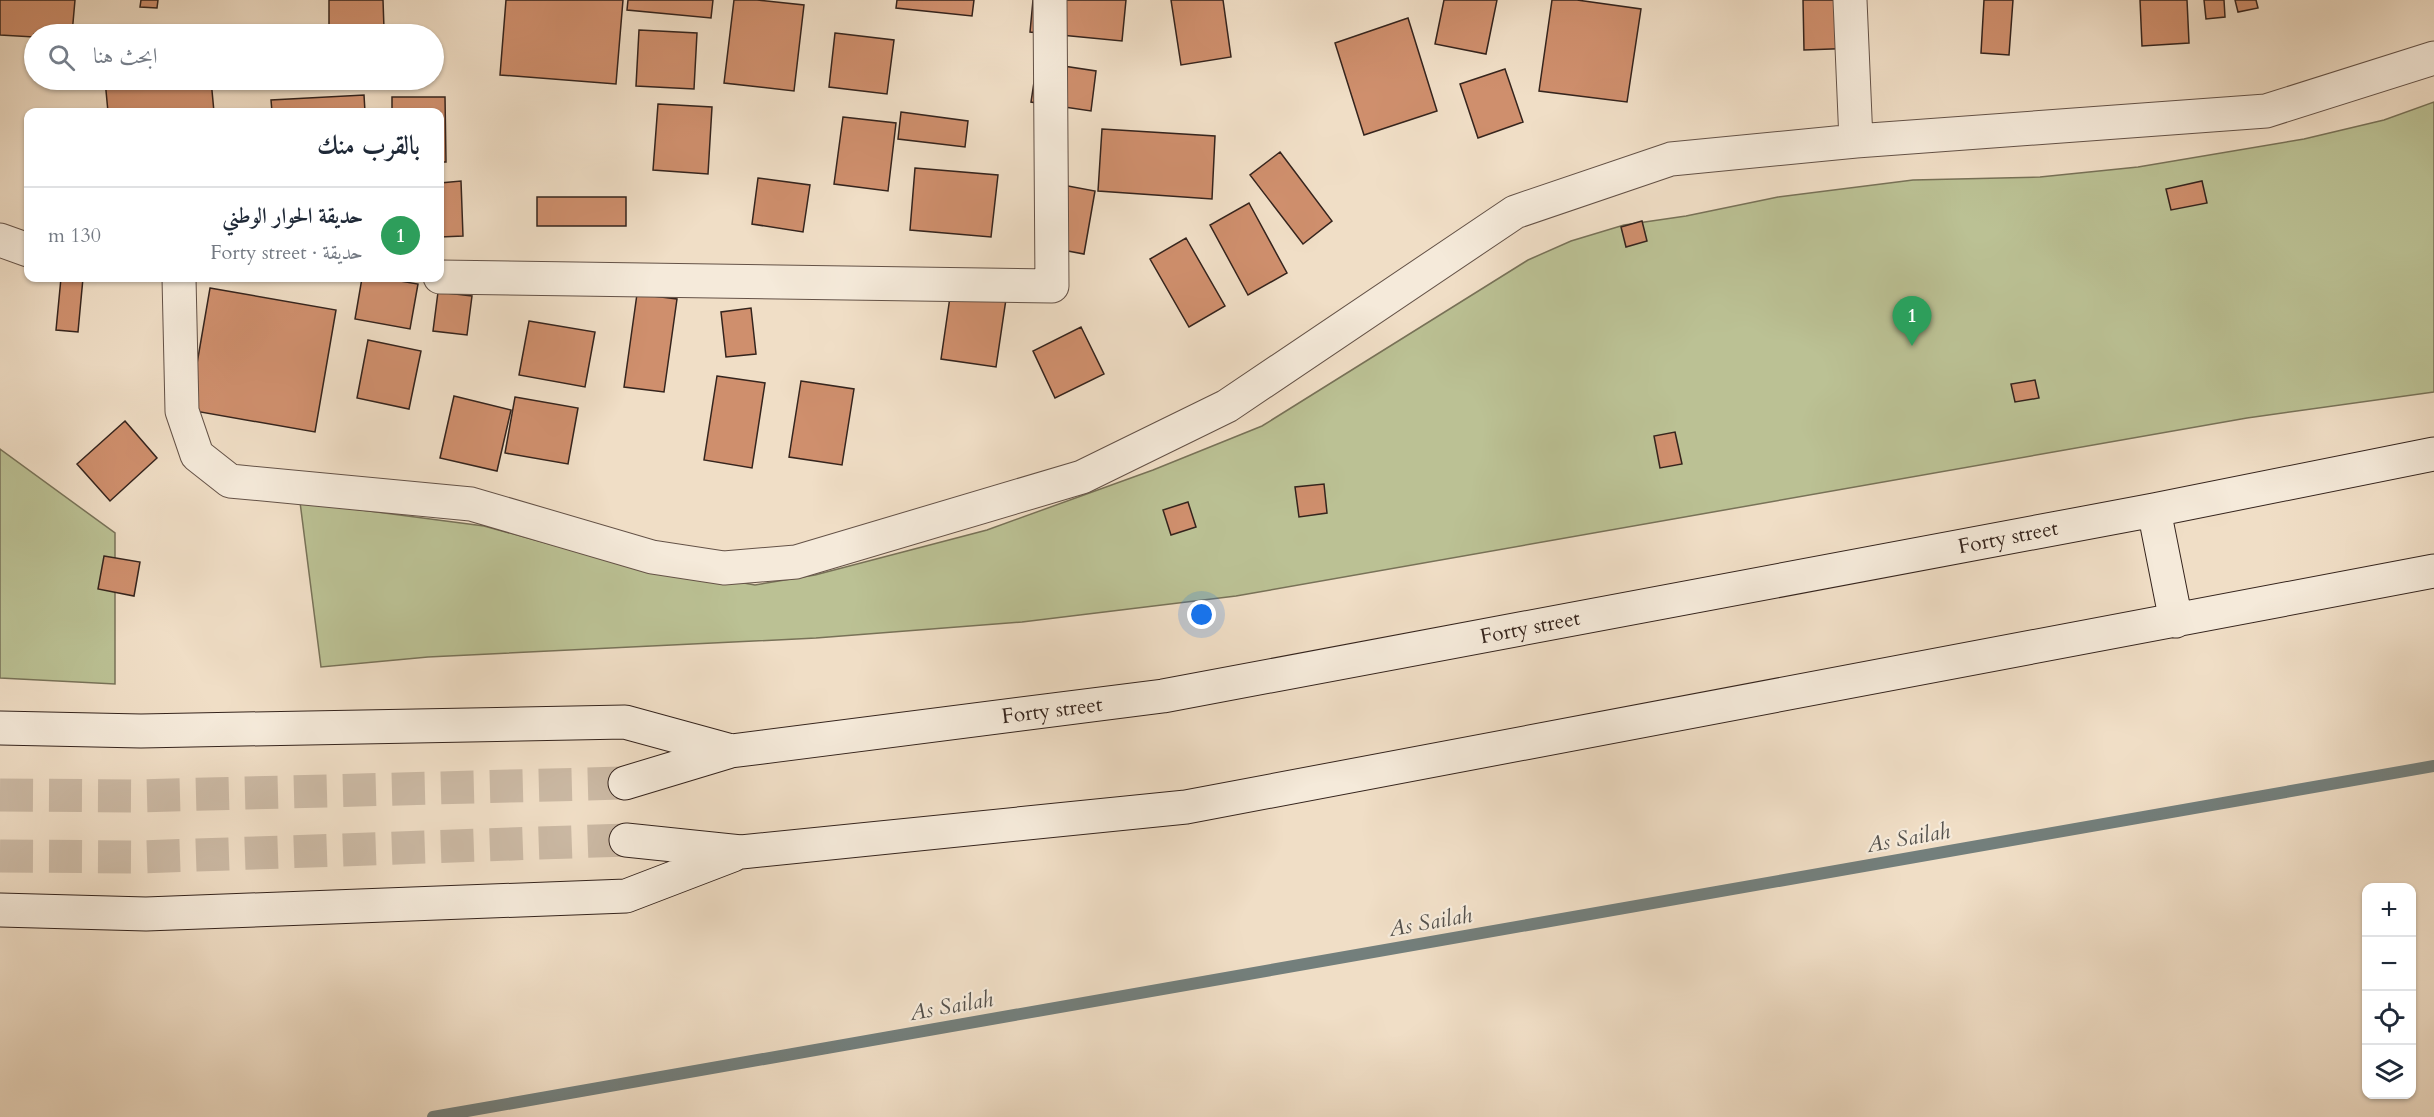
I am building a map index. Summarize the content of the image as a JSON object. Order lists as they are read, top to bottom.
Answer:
{
  "streets": {
    "main road": ["Forty street"]
  },
  "water": ["As Sailah"],
  "page": {
    "search": "ابحث هنا",
    "heading": "بالقرب منك",
    "list": [
      {
        "mark": "1",
        "name": "حديقة الحوار الوطني",
        "note": "حديقة · Forty street",
        "value": "130 m"
      }
    ],
    "pins": "1",
    "map_buttons": ["+", "−"]
  }
}
